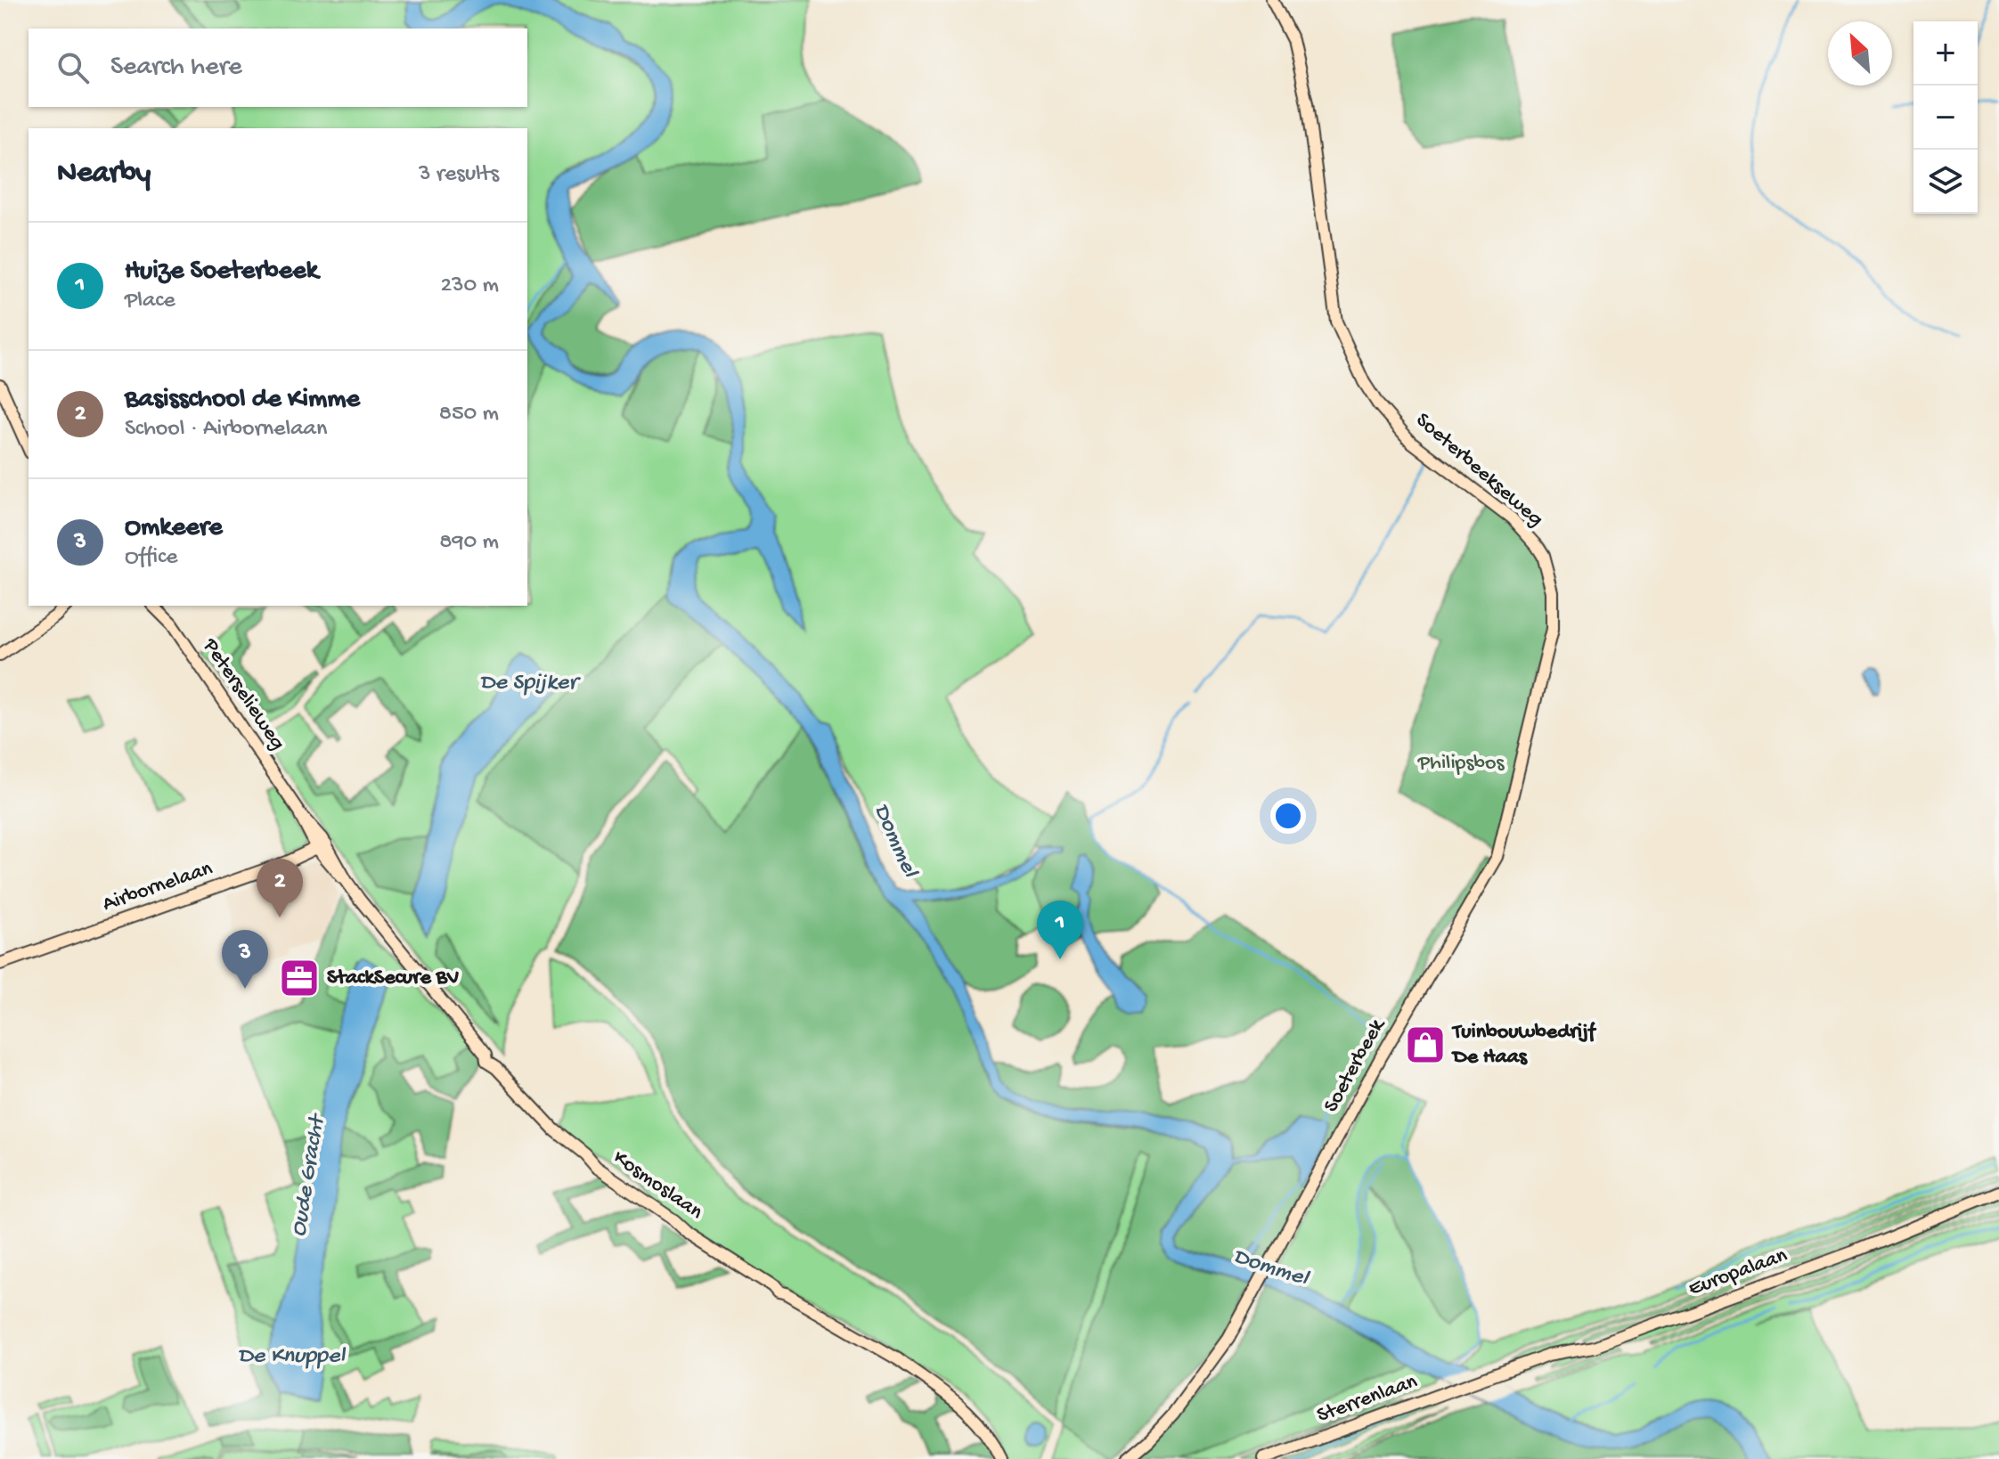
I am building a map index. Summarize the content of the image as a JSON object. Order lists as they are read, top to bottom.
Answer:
{
  "streets": {
    "street": [
      "Soeterbeekseweg",
      "Peterselieweg",
      "Airbornelaan",
      "Soeterbeek",
      "Kosmoslaan",
      "Europalaan",
      "Sterrenlaan"
    ]
  },
  "crossings": [
    ["Soeterbeekseweg", "Soeterbeek"],
    ["Peterselieweg", "Airbornelaan"],
    ["Peterselieweg", "Kosmoslaan"],
    ["Airbornelaan", "Kosmoslaan"],
    ["Europalaan", "Sterrenlaan"]
  ],
  "water": [
    "De Spijker",
    "Dommel",
    "Oude Gracht",
    "De Knuppel"
  ],
  "parks": ["Philipsbos"],
  "places": {
    "office": ["StackSecure BV"],
    "shop": ["Tuinbouwbedrijf De Haas"]
  },
  "north": "top left",
  "page": {
    "map_buttons": ["+", "−"],
    "search": "Search here",
    "heading": ["Nearby", "3 results"],
    "list": [
      {
        "mark": "1",
        "name": "Huize Soeterbeek",
        "note": "Place",
        "value": "230 m"
      },
      {
        "mark": "2",
        "name": "Basisschool de Kimme",
        "note": "School · Airbornelaan",
        "value": "850 m"
      },
      {
        "mark": "3",
        "name": "Omkeere",
        "note": "Office",
        "value": "890 m"
      }
    ],
    "pins": ["2", "1", "3"]
  }
}
